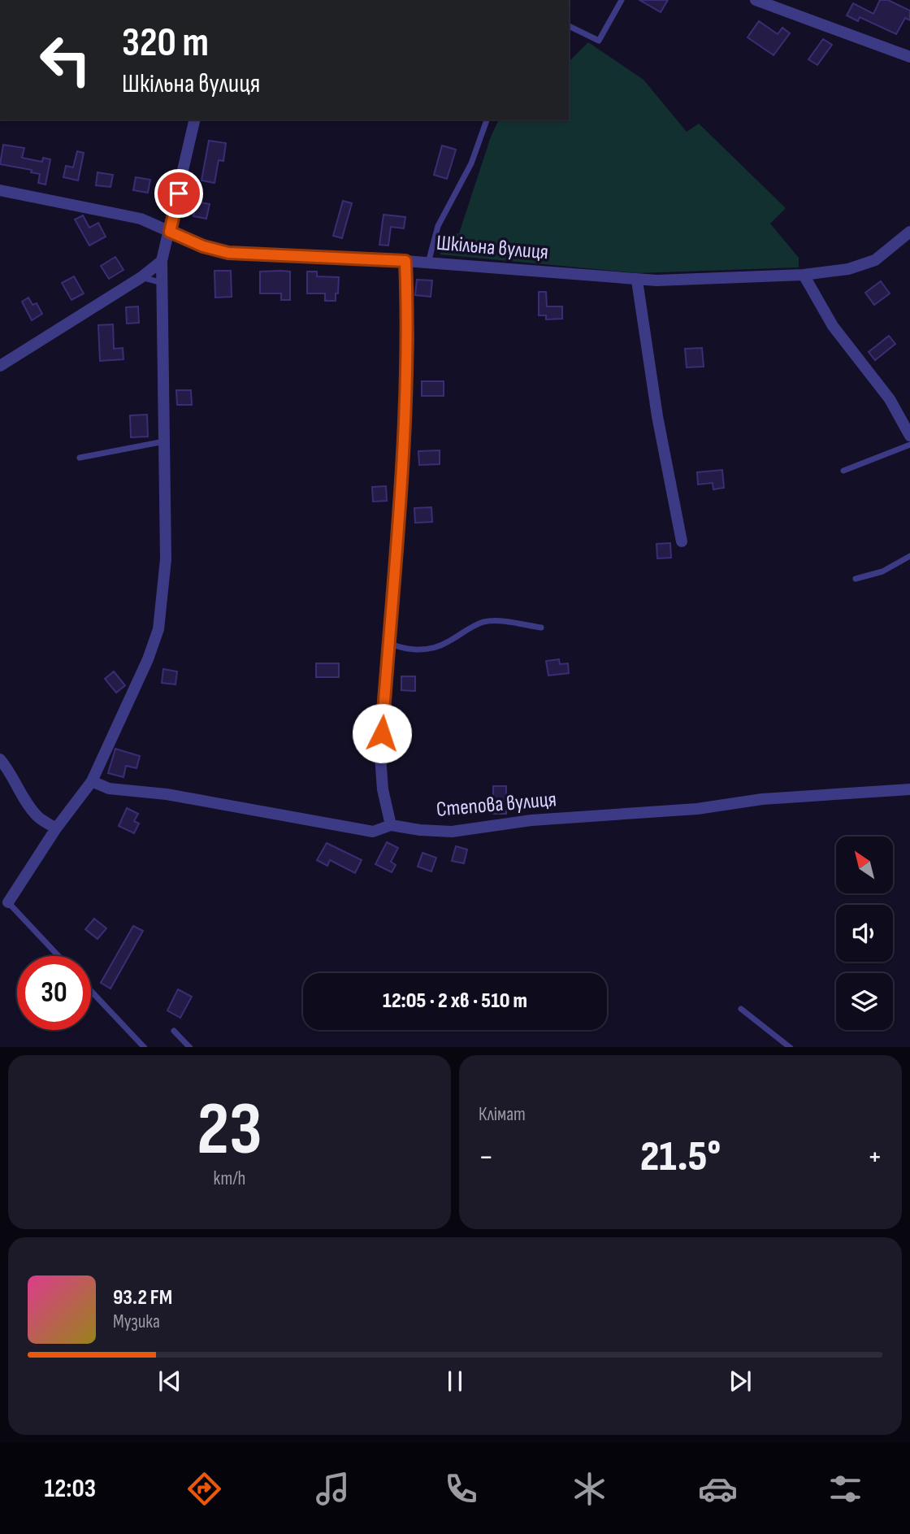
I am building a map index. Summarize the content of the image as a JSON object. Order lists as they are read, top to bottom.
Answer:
{
  "streets": {
    "street": ["Шкільна вулиця", "Степова вулиця"]
  },
  "north": "top left",
  "page": {
    "turn": ["320 m", "Шкільна вулиця"],
    "limit": "30",
    "trip": "12:05 · 2 хв · 510 m",
    "tile": [
      ["23", "km/h"],
      "Клімат"
    ],
    "heat": ["−", "21.5°", "+"],
    "song": ["93.2 FM", "Музика"],
    "tabs": "12:03"
  }
}
